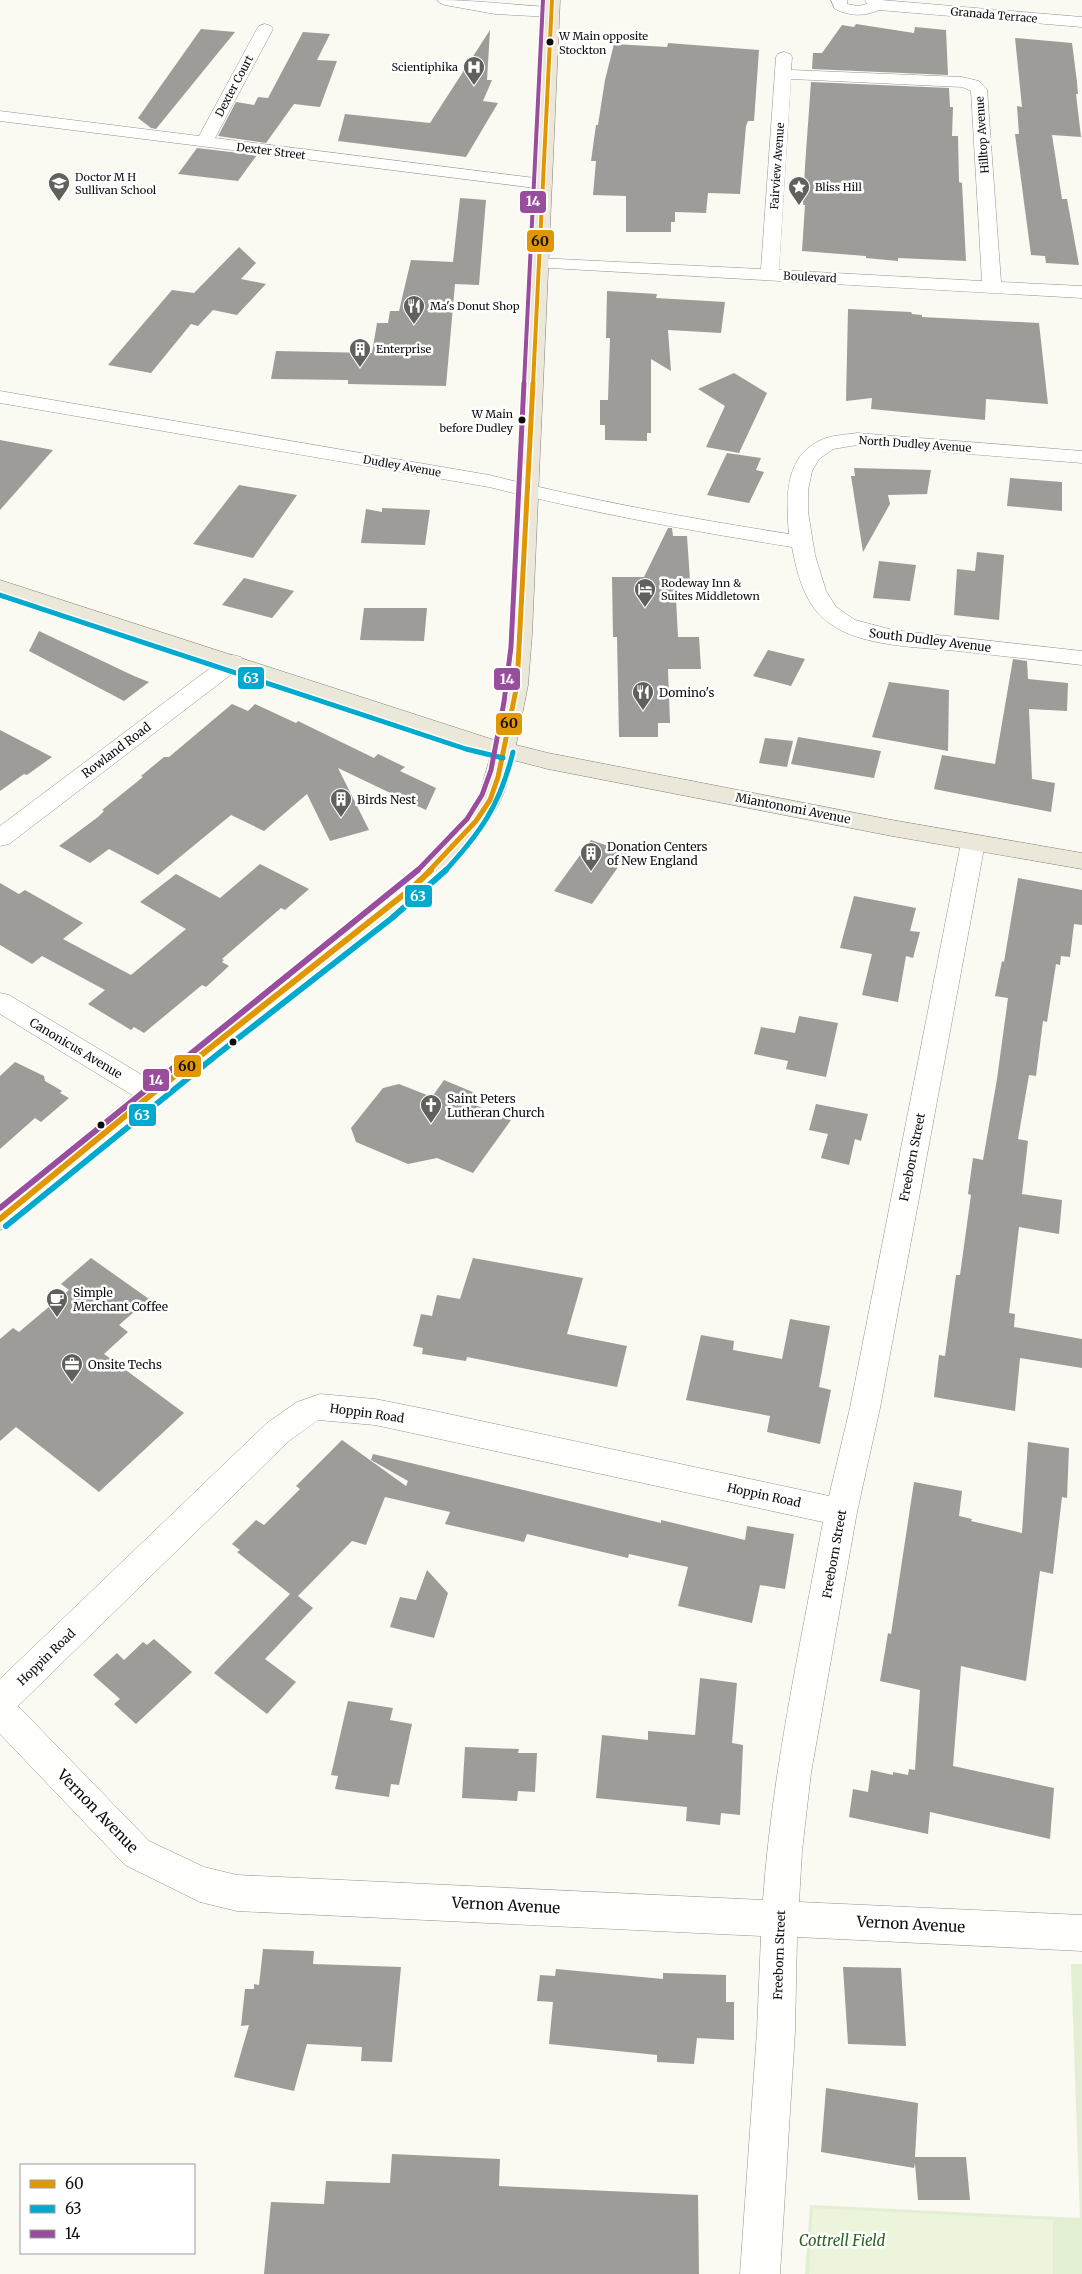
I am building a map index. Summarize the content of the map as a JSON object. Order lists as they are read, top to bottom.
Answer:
{
  "streets": {
    "main road": ["Miantonomi Avenue"],
    "street": [
      "Granada Terrace",
      "Dexter Court",
      "Hilltop Avenue",
      "Dexter Street",
      "Fairview Avenue",
      "Boulevard",
      "North Dudley Avenue",
      "Dudley Avenue",
      "South Dudley Avenue",
      "Rowland Road",
      "Canonicus Avenue",
      "Freeborn Street",
      "Hoppin Road",
      "Vernon Avenue"
    ]
  },
  "crossings": [
    ["Dexter Court", "Dexter Street"],
    ["Hilltop Avenue", "Fairview Avenue"],
    ["Hilltop Avenue", "Boulevard"],
    ["Fairview Avenue", "Boulevard"],
    ["North Dudley Avenue", "Dudley Avenue"],
    ["North Dudley Avenue", "South Dudley Avenue"],
    ["Dudley Avenue", "South Dudley Avenue"],
    ["Rowland Road", "Miantonomi Avenue"],
    ["Miantonomi Avenue", "Freeborn Street"],
    ["Freeborn Street", "Hoppin Road"],
    ["Freeborn Street", "Vernon Avenue"]
  ],
  "parks": ["Cottrell Field"],
  "places": {
    "other": ["W Main opposite Stockton", "W Main before Dudley"],
    "hospital": ["Scientiphika"],
    "school or university": ["Doctor M H Sullivan School"],
    "place": ["Bliss Hill"],
    "restaurant": ["Ma's Donut Shop", "Domino's"],
    "building": ["Enterprise", "Birds Nest", "Donation Centers of New England"],
    "hotel": ["Rodeway Inn & Suites Middletown"],
    "church": ["Saint Peters Lutheran Church"],
    "cafe": ["Simple Merchant Coffee"],
    "office": ["Onsite Techs"]
  },
  "lines": ["transit line 60", "transit line 14", "transit line 63"],
  "legend": ["60", "63", "14"]
}
